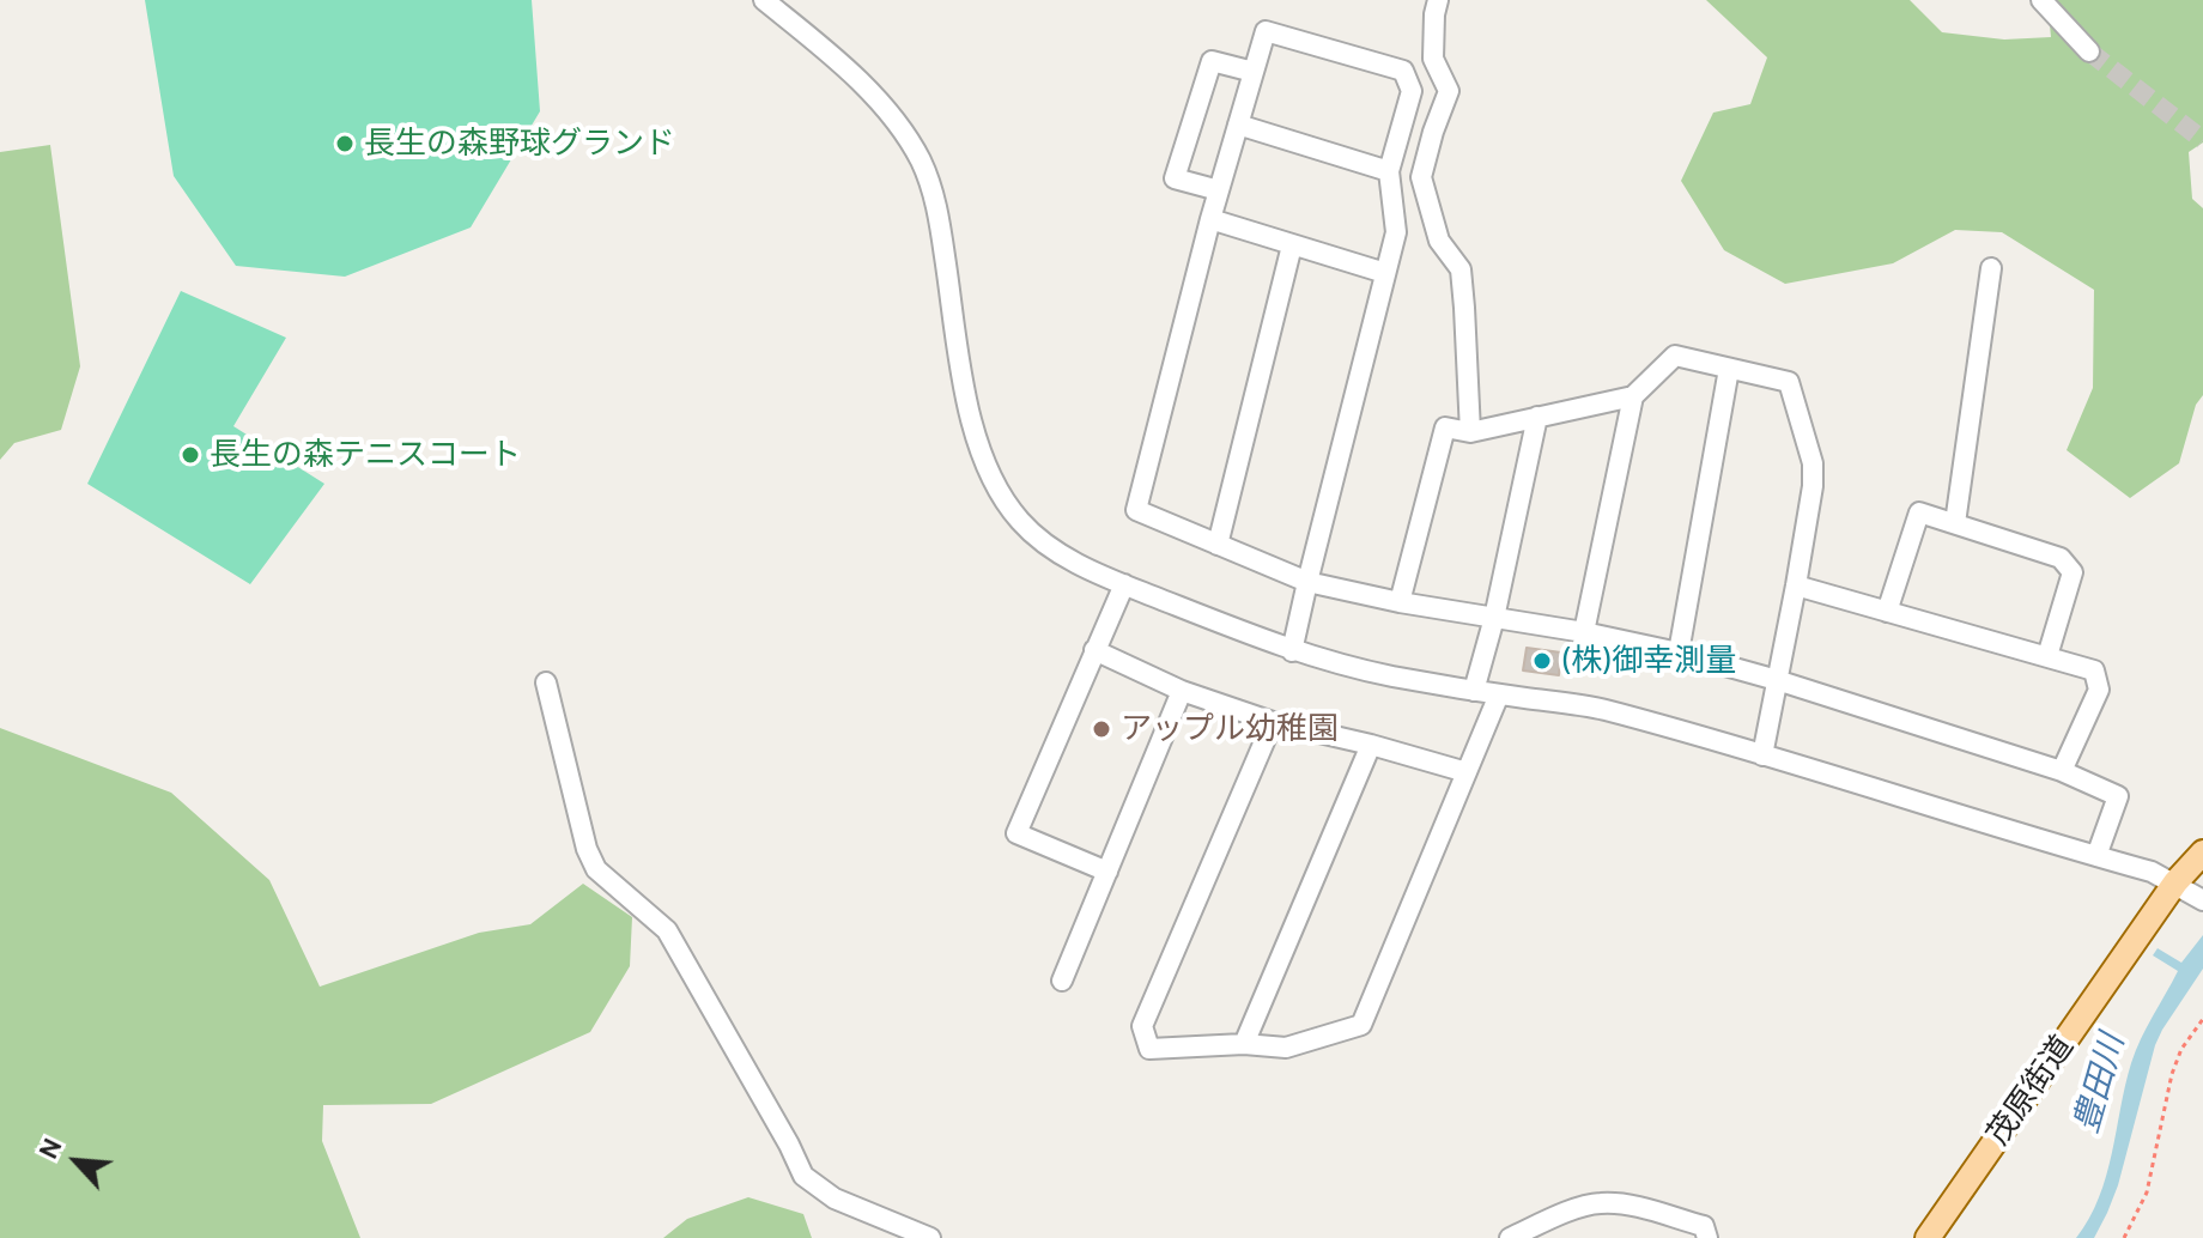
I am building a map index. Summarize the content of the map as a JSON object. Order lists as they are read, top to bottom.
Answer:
{
  "streets": {
    "main road": ["茂原街道"]
  },
  "water": ["豊田川"],
  "places": [
    "長生の森野球グランド",
    "長生の森テニスコート",
    "(株)御幸測量",
    "アップル幼稚園"
  ],
  "north": "top left"
}
